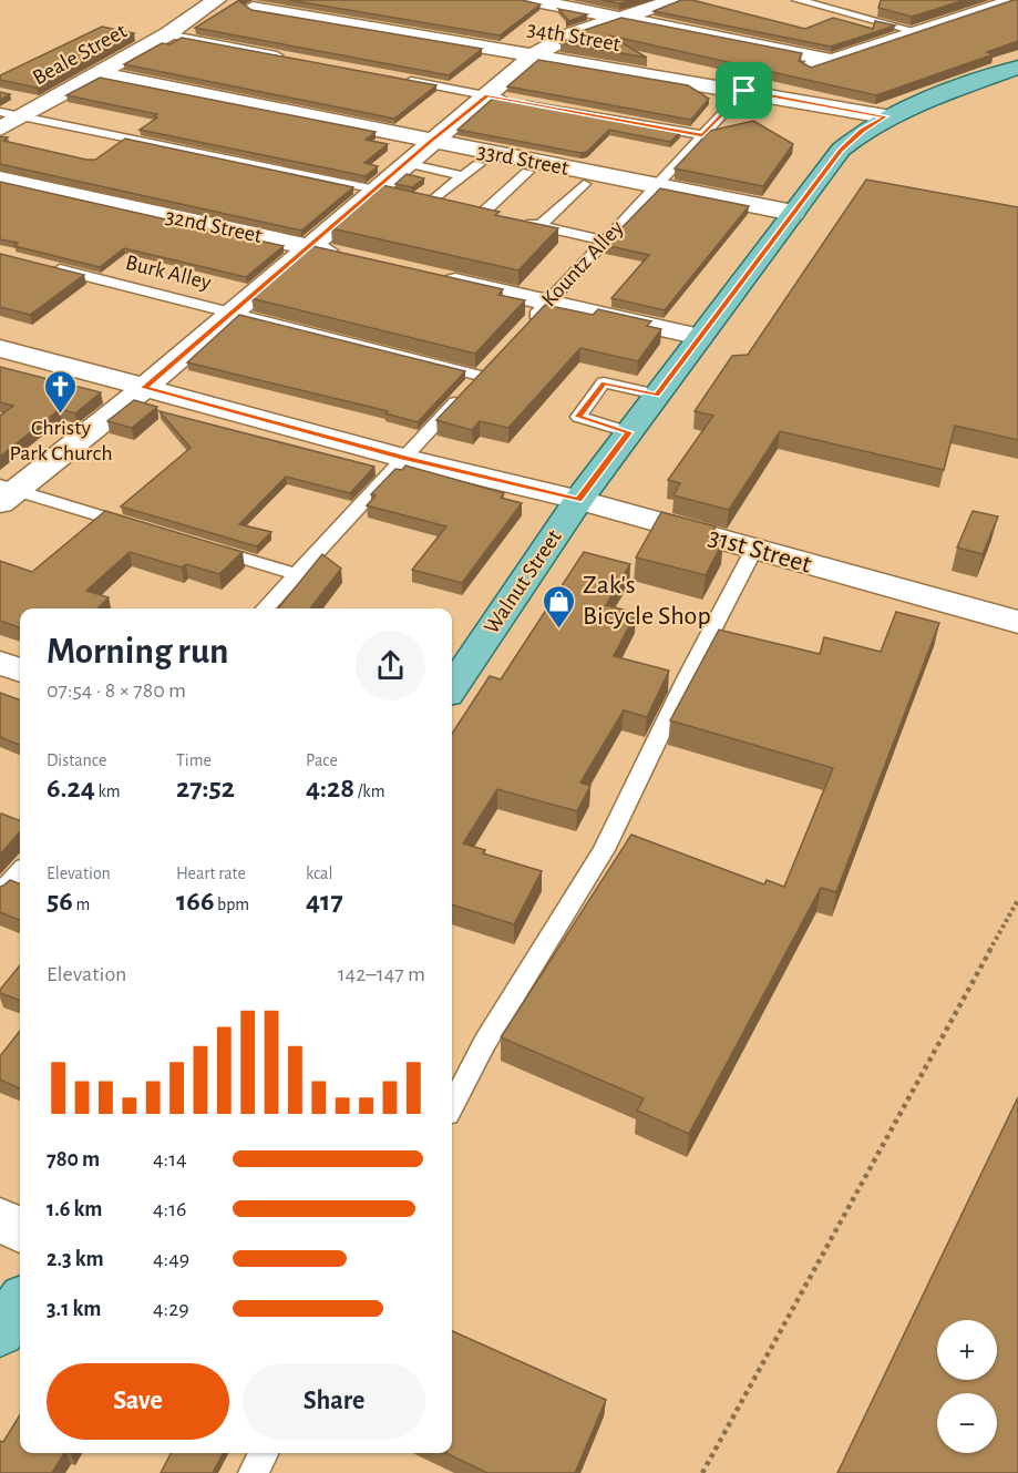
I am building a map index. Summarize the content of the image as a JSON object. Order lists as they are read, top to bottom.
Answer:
{
  "streets": {
    "main road": ["Walnut Street"],
    "street": [
      "34th Street",
      "Beale Street",
      "33rd Street",
      "32nd Street",
      "31st Street"
    ],
    "lane": ["Kountz Alley", "Burk Alley"]
  },
  "crossings": [
    ["34th Street", "Kountz Alley"],
    ["34th Street", "Walnut Street"],
    ["Beale Street", "33rd Street"],
    ["33rd Street", "Kountz Alley"],
    ["33rd Street", "Walnut Street"],
    ["Burk Alley", "31st Street"],
    ["31st Street", "Walnut Street"]
  ],
  "places": {
    "church": ["Christy Park Church"],
    "shop": ["Zak's Bicycle Shop"]
  },
  "page": {
    "heading": ["Morning run", "07:54 · 8 × 780 m"],
    "stats": [
      ["Distance", "6.24 km"],
      ["Time", "27:52"],
      ["Pace", "4:28 /km"],
      ["Elevation", "56 m"],
      ["Heart rate", "166 bpm"],
      ["kcal", "417"]
    ],
    "chart": ["Elevation", "142–147 m"],
    "list": [
      {
        "name": "780 m",
        "note": "4:14"
      },
      {
        "name": "1.6 km",
        "note": "4:16"
      },
      {
        "name": "2.3 km",
        "note": "4:49"
      },
      {
        "name": "3.1 km",
        "note": "4:29"
      }
    ],
    "map_buttons": ["+", "−"],
    "buttons": ["Save", "Share"]
  }
}
